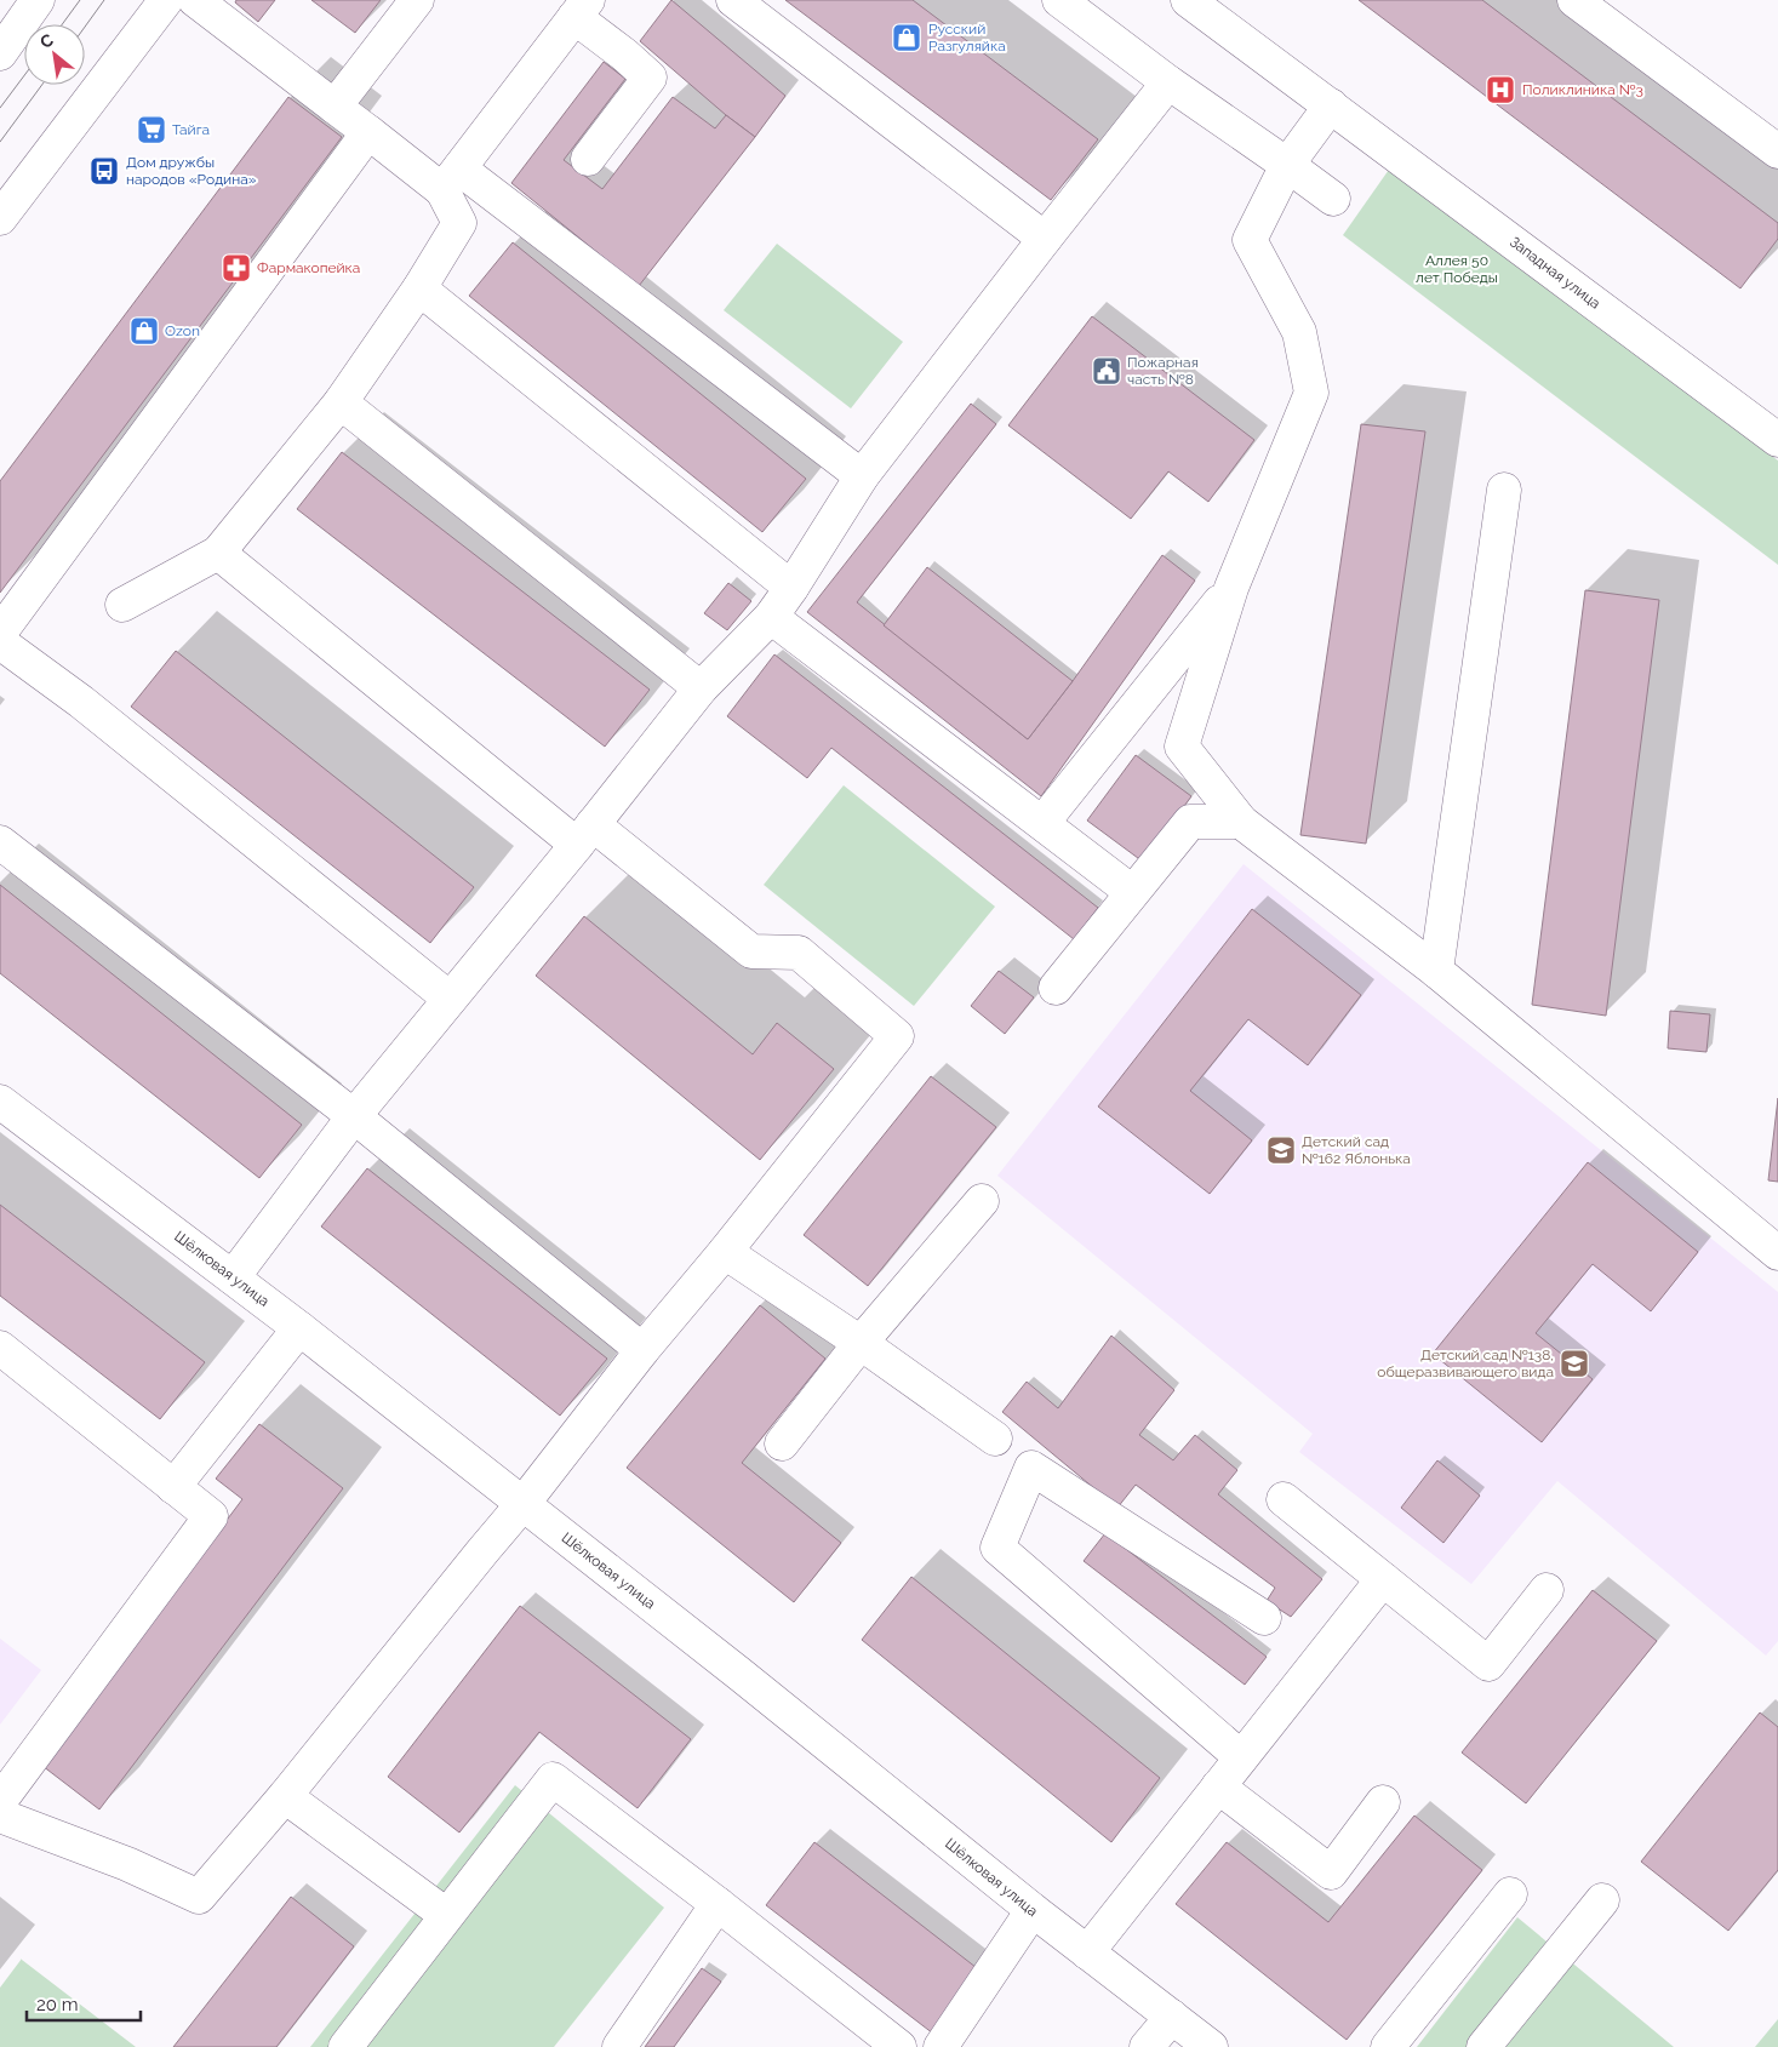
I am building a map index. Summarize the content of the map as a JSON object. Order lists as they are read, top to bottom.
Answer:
{
  "streets": {
    "main road": ["Западная улица", "Шёлковая улица"]
  },
  "parks": ["Аллея 50 лет Победы"],
  "places": {
    "shop": ["Русский Разгуляйка", "Ozon"],
    "hospital": ["Поликлиника №3"],
    "supermarket": ["Тайга"],
    "bus stop": ["Дом дружбы народов «Родина»"],
    "pharmacy": ["Фармакопейка"],
    "public building": ["Пожарная часть №8"],
    "school or university": ["Детский сад №162 Яблонька", "Детский сад №138, общеразвивающего вида"]
  },
  "scale_bar": "20 m",
  "north": "top left"
}
